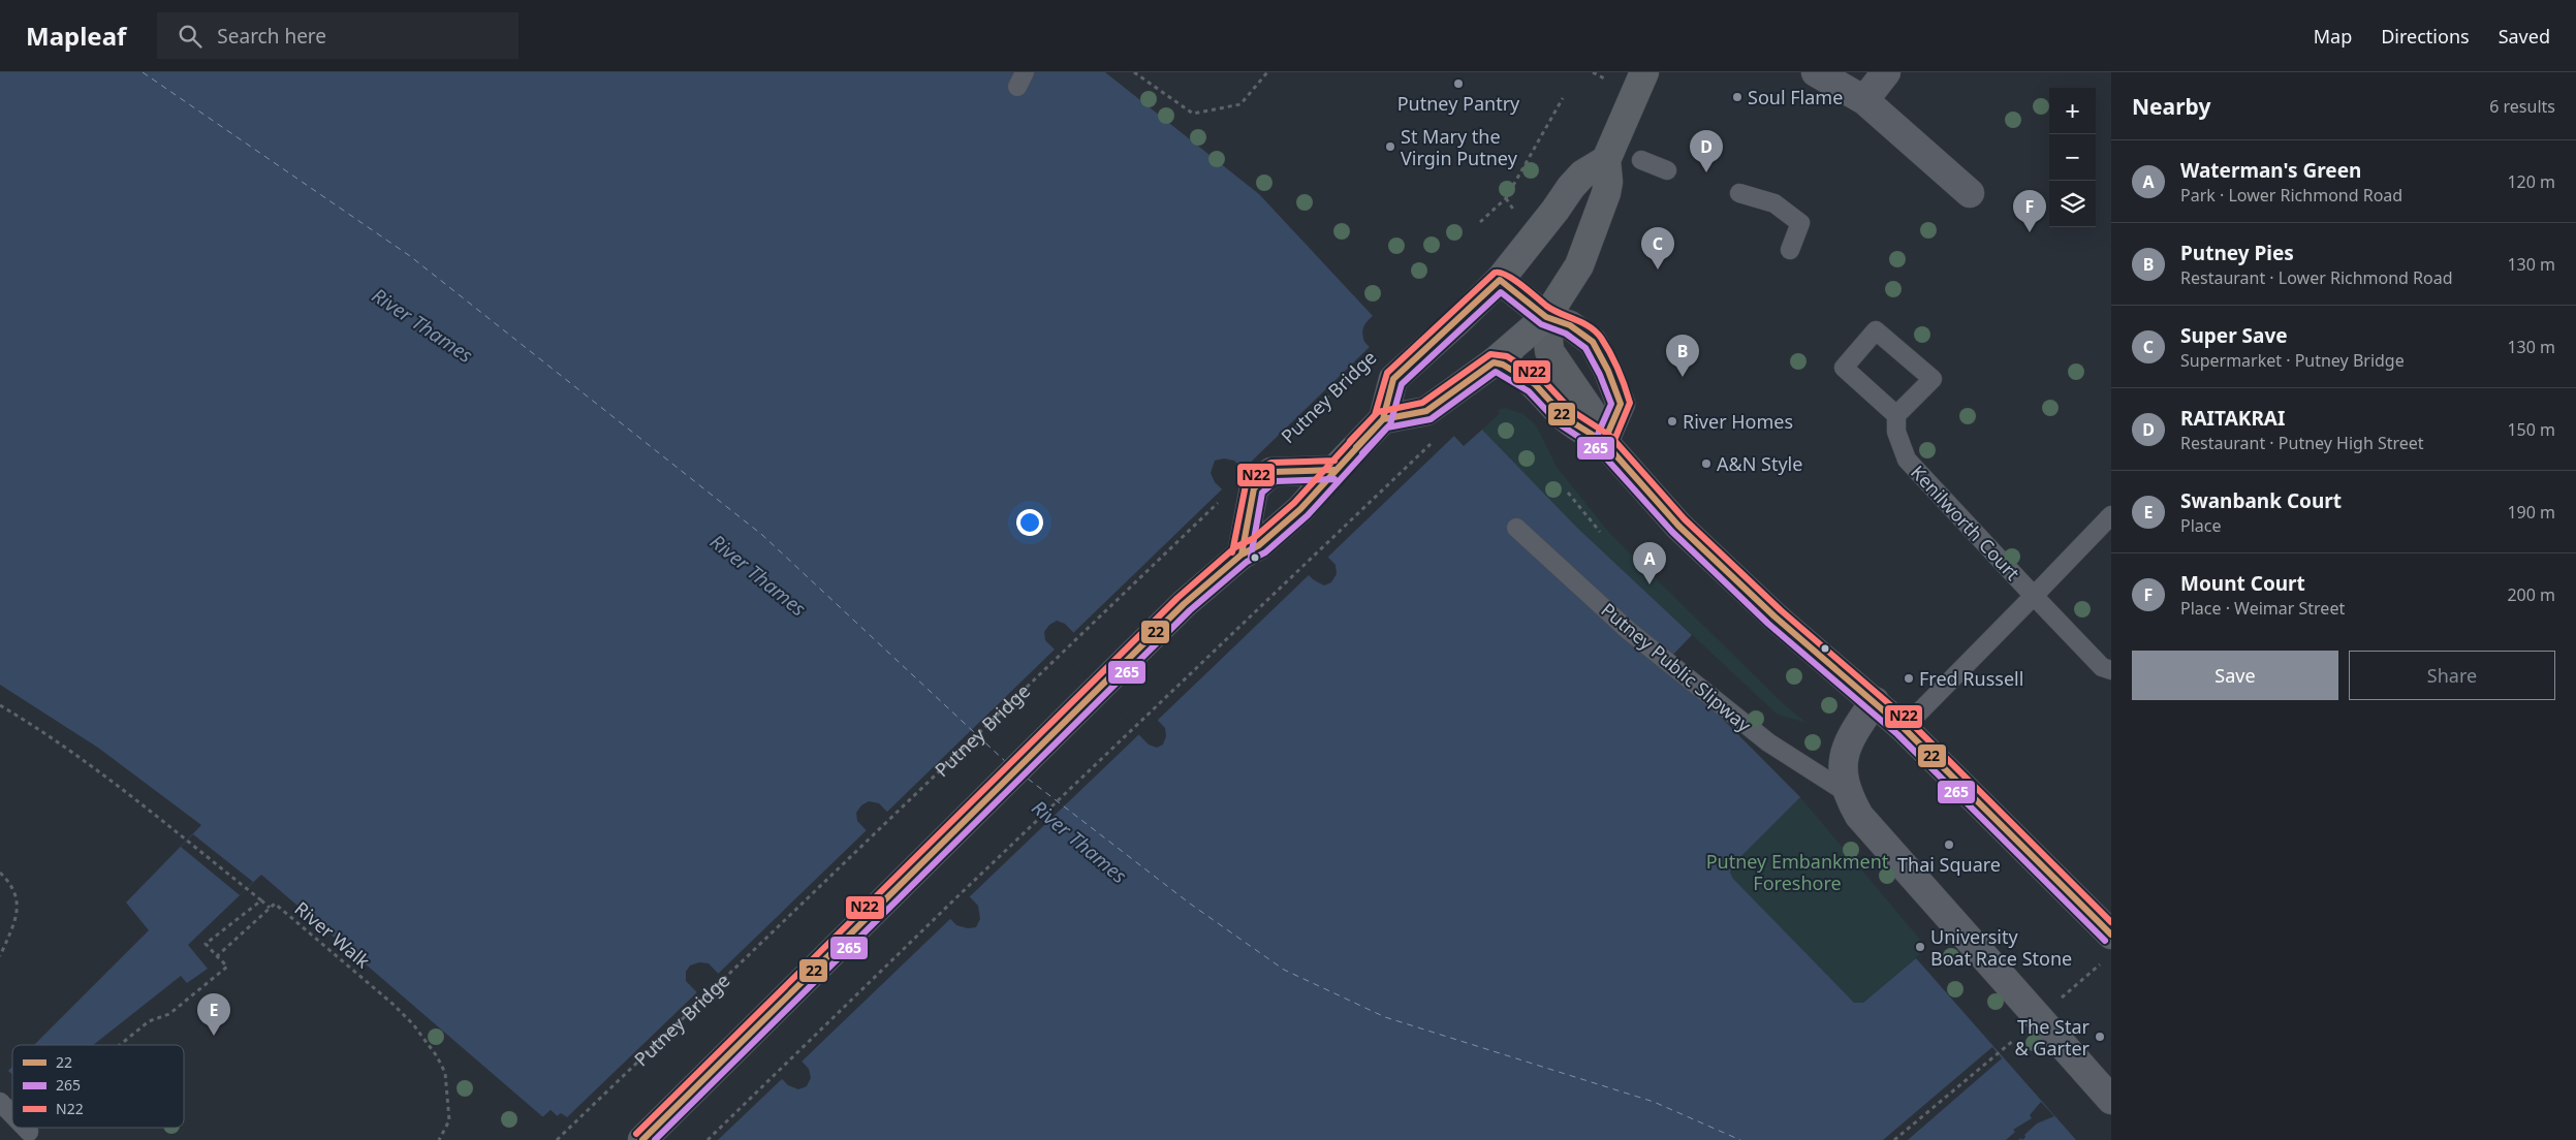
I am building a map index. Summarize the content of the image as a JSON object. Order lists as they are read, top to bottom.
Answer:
{
  "streets": {
    "main road": ["Putney Bridge"],
    "lane": ["Kenilworth Court", "Putney Public Slipway"],
    "path": ["River Walk"]
  },
  "water": ["River Thames"],
  "parks": ["Putney Embankment Foreshore"],
  "places": [
    "Putney Pantry",
    "Soul Flame",
    "St Mary the Virgin Putney",
    "River Homes",
    "A&N Style",
    "Fred Russell",
    "Thai Square",
    "University Boat Race Stone",
    "The Star & Garter"
  ],
  "lines": ["transit line N22", "transit line 22", "transit line 265"],
  "legend": ["22", "265", "N22"],
  "page": {
    "header": "Mapleaf",
    "search": "Search here",
    "nav": ["Map", "Directions", "Saved"],
    "heading": ["Nearby", "6 results"],
    "map_buttons": ["+", "−"],
    "pins": [
      "D",
      "F",
      "C",
      "B",
      "A",
      "E"
    ],
    "list": [
      {
        "mark": "A",
        "name": "Waterman's Green",
        "note": "Park · Lower Richmond Road",
        "value": "120 m"
      },
      {
        "mark": "B",
        "name": "Putney Pies",
        "note": "Restaurant · Lower Richmond Road",
        "value": "130 m"
      },
      {
        "mark": "C",
        "name": "Super Save",
        "note": "Supermarket · Putney Bridge",
        "value": "130 m"
      },
      {
        "mark": "D",
        "name": "RAITAKRAI",
        "note": "Restaurant · Putney High Street",
        "value": "150 m"
      },
      {
        "mark": "E",
        "name": "Swanbank Court",
        "note": "Place",
        "value": "190 m"
      },
      {
        "mark": "F",
        "name": "Mount Court",
        "note": "Place · Weimar Street",
        "value": "200 m"
      }
    ],
    "buttons": ["Save", "Share"]
  }
}
